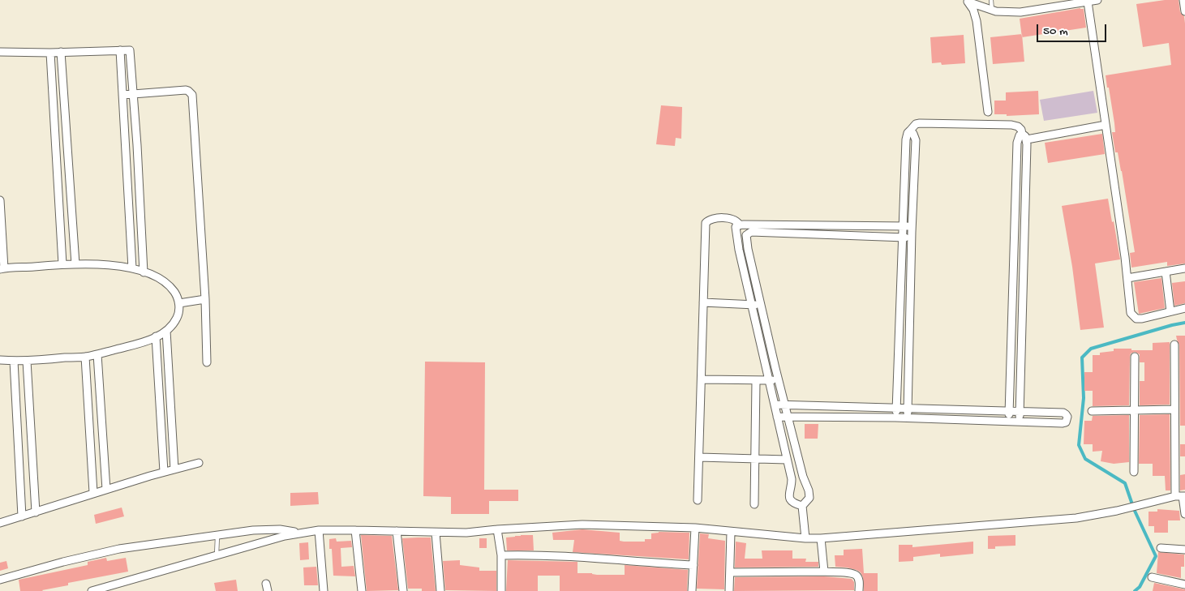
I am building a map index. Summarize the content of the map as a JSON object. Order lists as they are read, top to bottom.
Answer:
{
  "scale_bar": "50 m"
}
